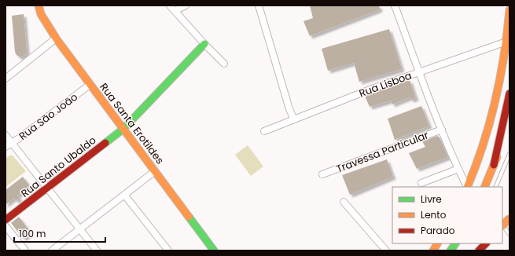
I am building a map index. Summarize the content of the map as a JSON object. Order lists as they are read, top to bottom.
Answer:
{
  "streets": {
    "main road": ["Rua Santa Erotildes", "Rua Santo Ubaldo"],
    "street": ["Rua Lisboa", "Rua São João", "Travessa Particular"]
  },
  "crossings": [
    ["Rua São João", "Rua Santa Erotildes"],
    ["Rua Santa Erotildes", "Rua Santo Ubaldo"]
  ],
  "legend": ["Livre", "Lento", "Parado"],
  "scale_bar": "100 m"
}
